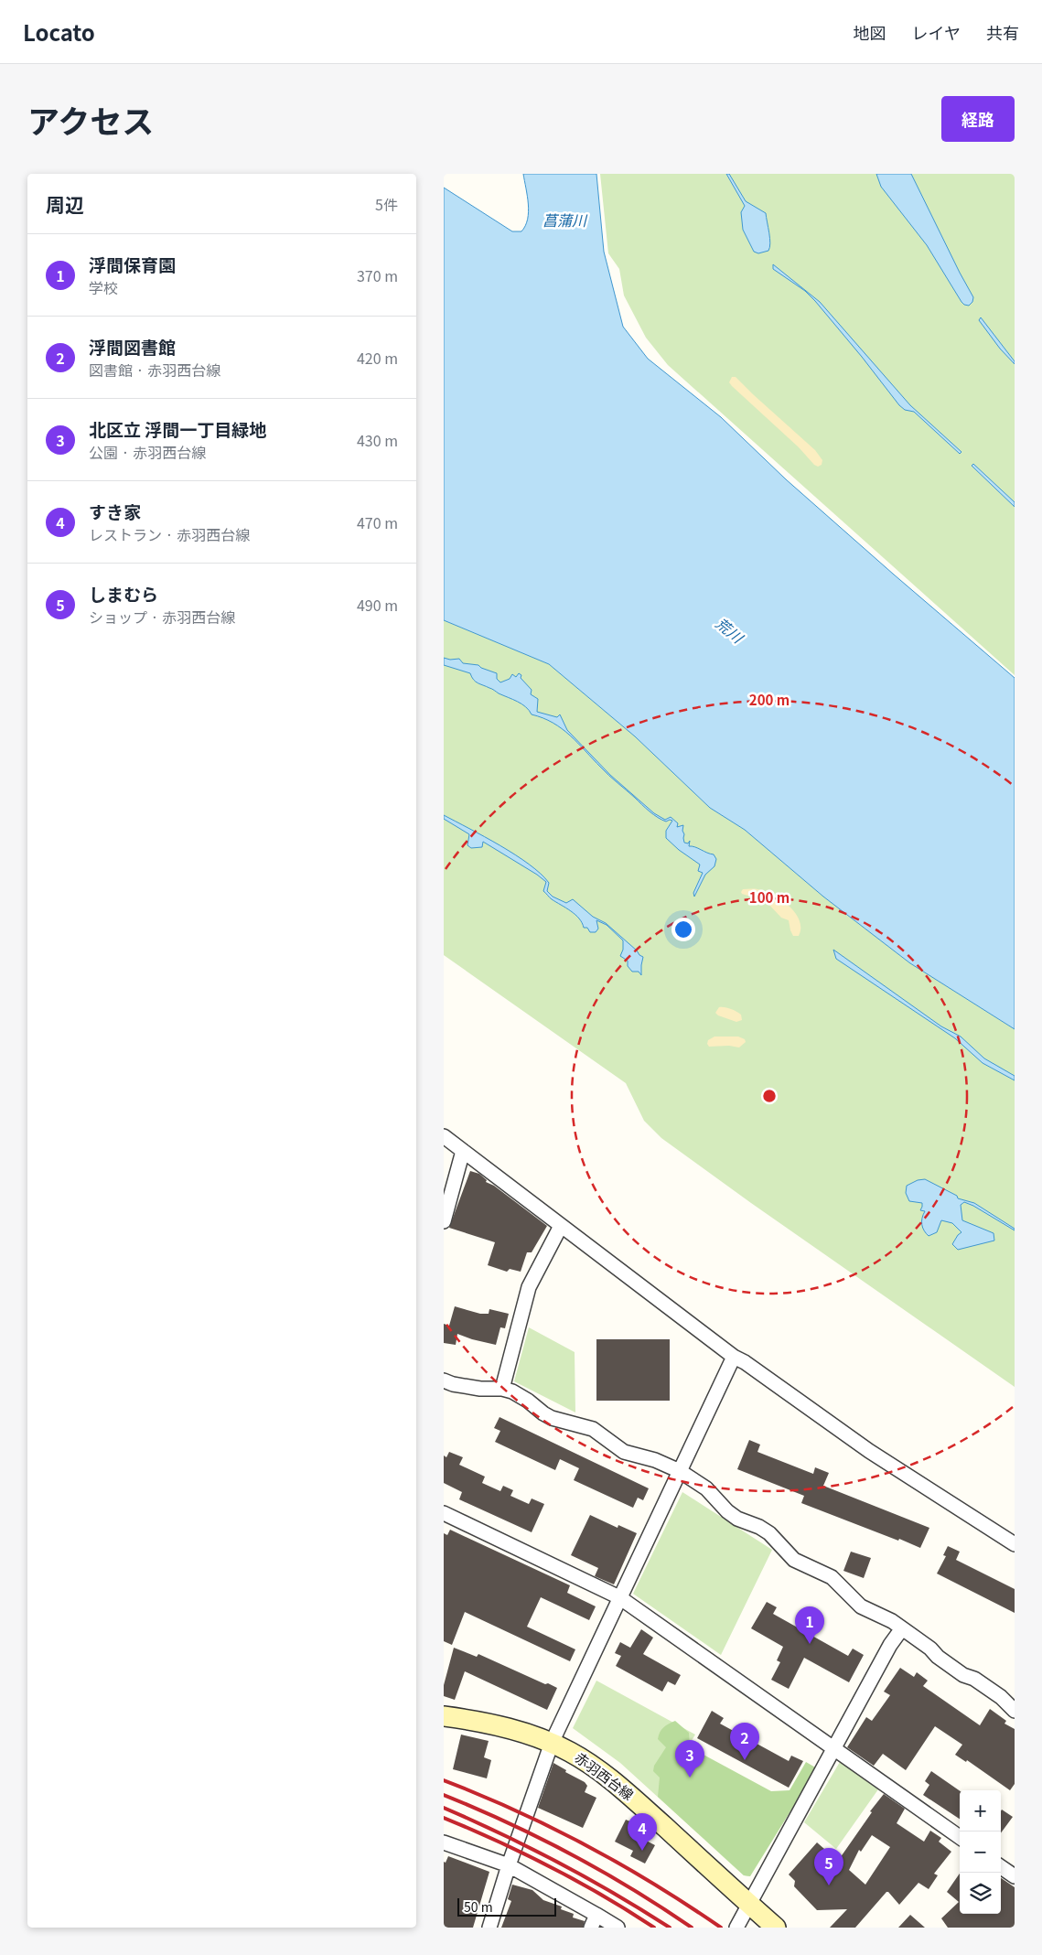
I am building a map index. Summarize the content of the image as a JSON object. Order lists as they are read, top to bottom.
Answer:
{
  "streets": {
    "main road": ["赤羽西台線"]
  },
  "water": ["菖蒲川", "荒川"],
  "scale_bar": "50 m",
  "page": {
    "header": "Locato",
    "nav": ["地図", "レイヤ", "共有"],
    "title": "アクセス",
    "buttons": "経路",
    "heading": ["周辺", "5件"],
    "list": [
      {
        "mark": "1",
        "name": "浮間保育園",
        "note": "学校",
        "value": "370 m"
      },
      {
        "mark": "2",
        "name": "浮間図書館",
        "note": "図書館 · 赤羽西台線",
        "value": "420 m"
      },
      {
        "mark": "3",
        "name": "北区立 浮間一丁目緑地",
        "note": "公園 · 赤羽西台線",
        "value": "430 m"
      },
      {
        "mark": "4",
        "name": "すき家",
        "note": "レストラン · 赤羽西台線",
        "value": "470 m"
      },
      {
        "mark": "5",
        "name": "しまむら",
        "note": "ショップ · 赤羽西台線",
        "value": "490 m"
      }
    ],
    "pins": [
      "1",
      "2",
      "3",
      "4",
      "5"
    ],
    "map_buttons": ["+", "−"],
    "scale": "50 m"
  },
  "rings": ["200 m", "100 m"]
}
